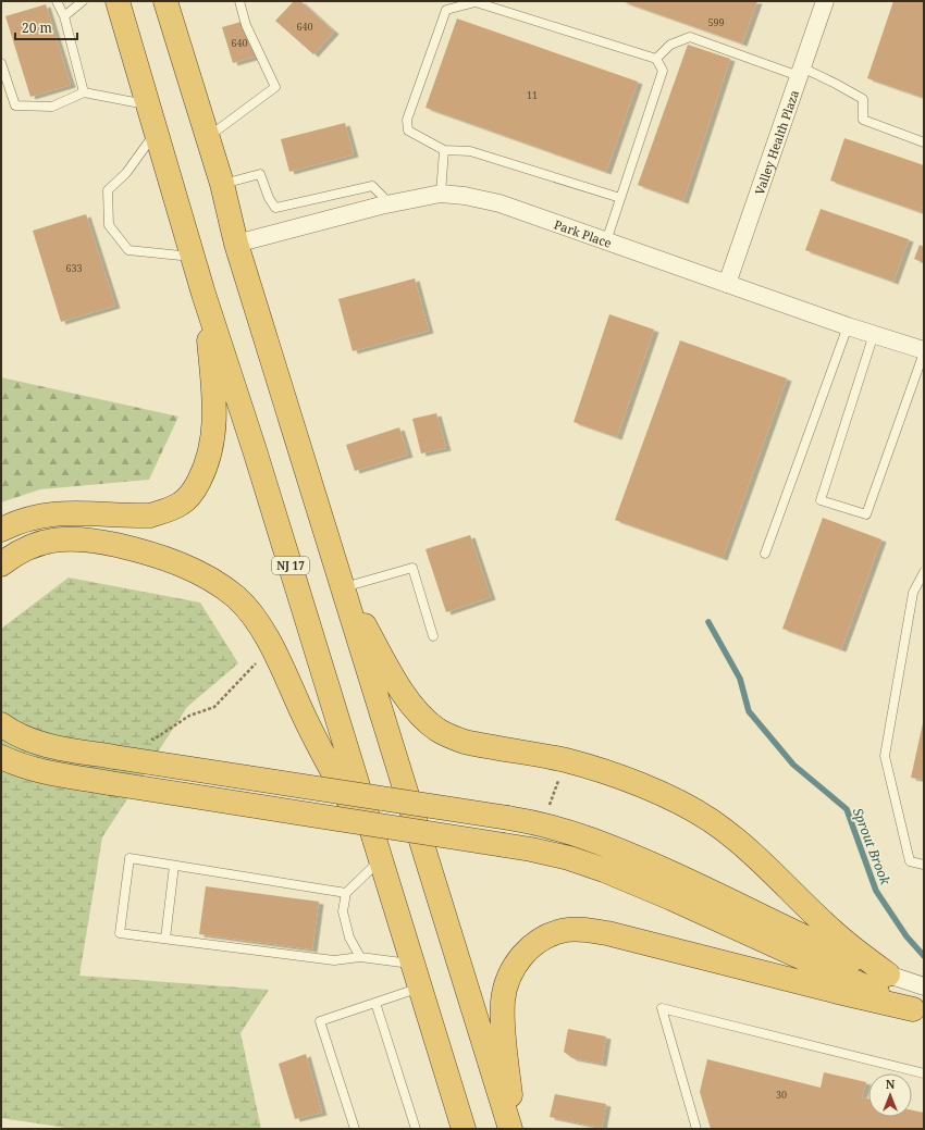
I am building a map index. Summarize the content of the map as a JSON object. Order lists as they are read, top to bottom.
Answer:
{
  "streets": {
    "highway": ["NJ 17"],
    "street": ["Valley Health Plaza", "Park Place"]
  },
  "crossings": [
    ["Valley Health Plaza", "Park Place"]
  ],
  "water": ["Sprout Brook"],
  "house_numbers": [
    "599",
    "640",
    "640",
    "11",
    "633",
    "30"
  ],
  "scale_bar": "20 m",
  "north": "top"
}
